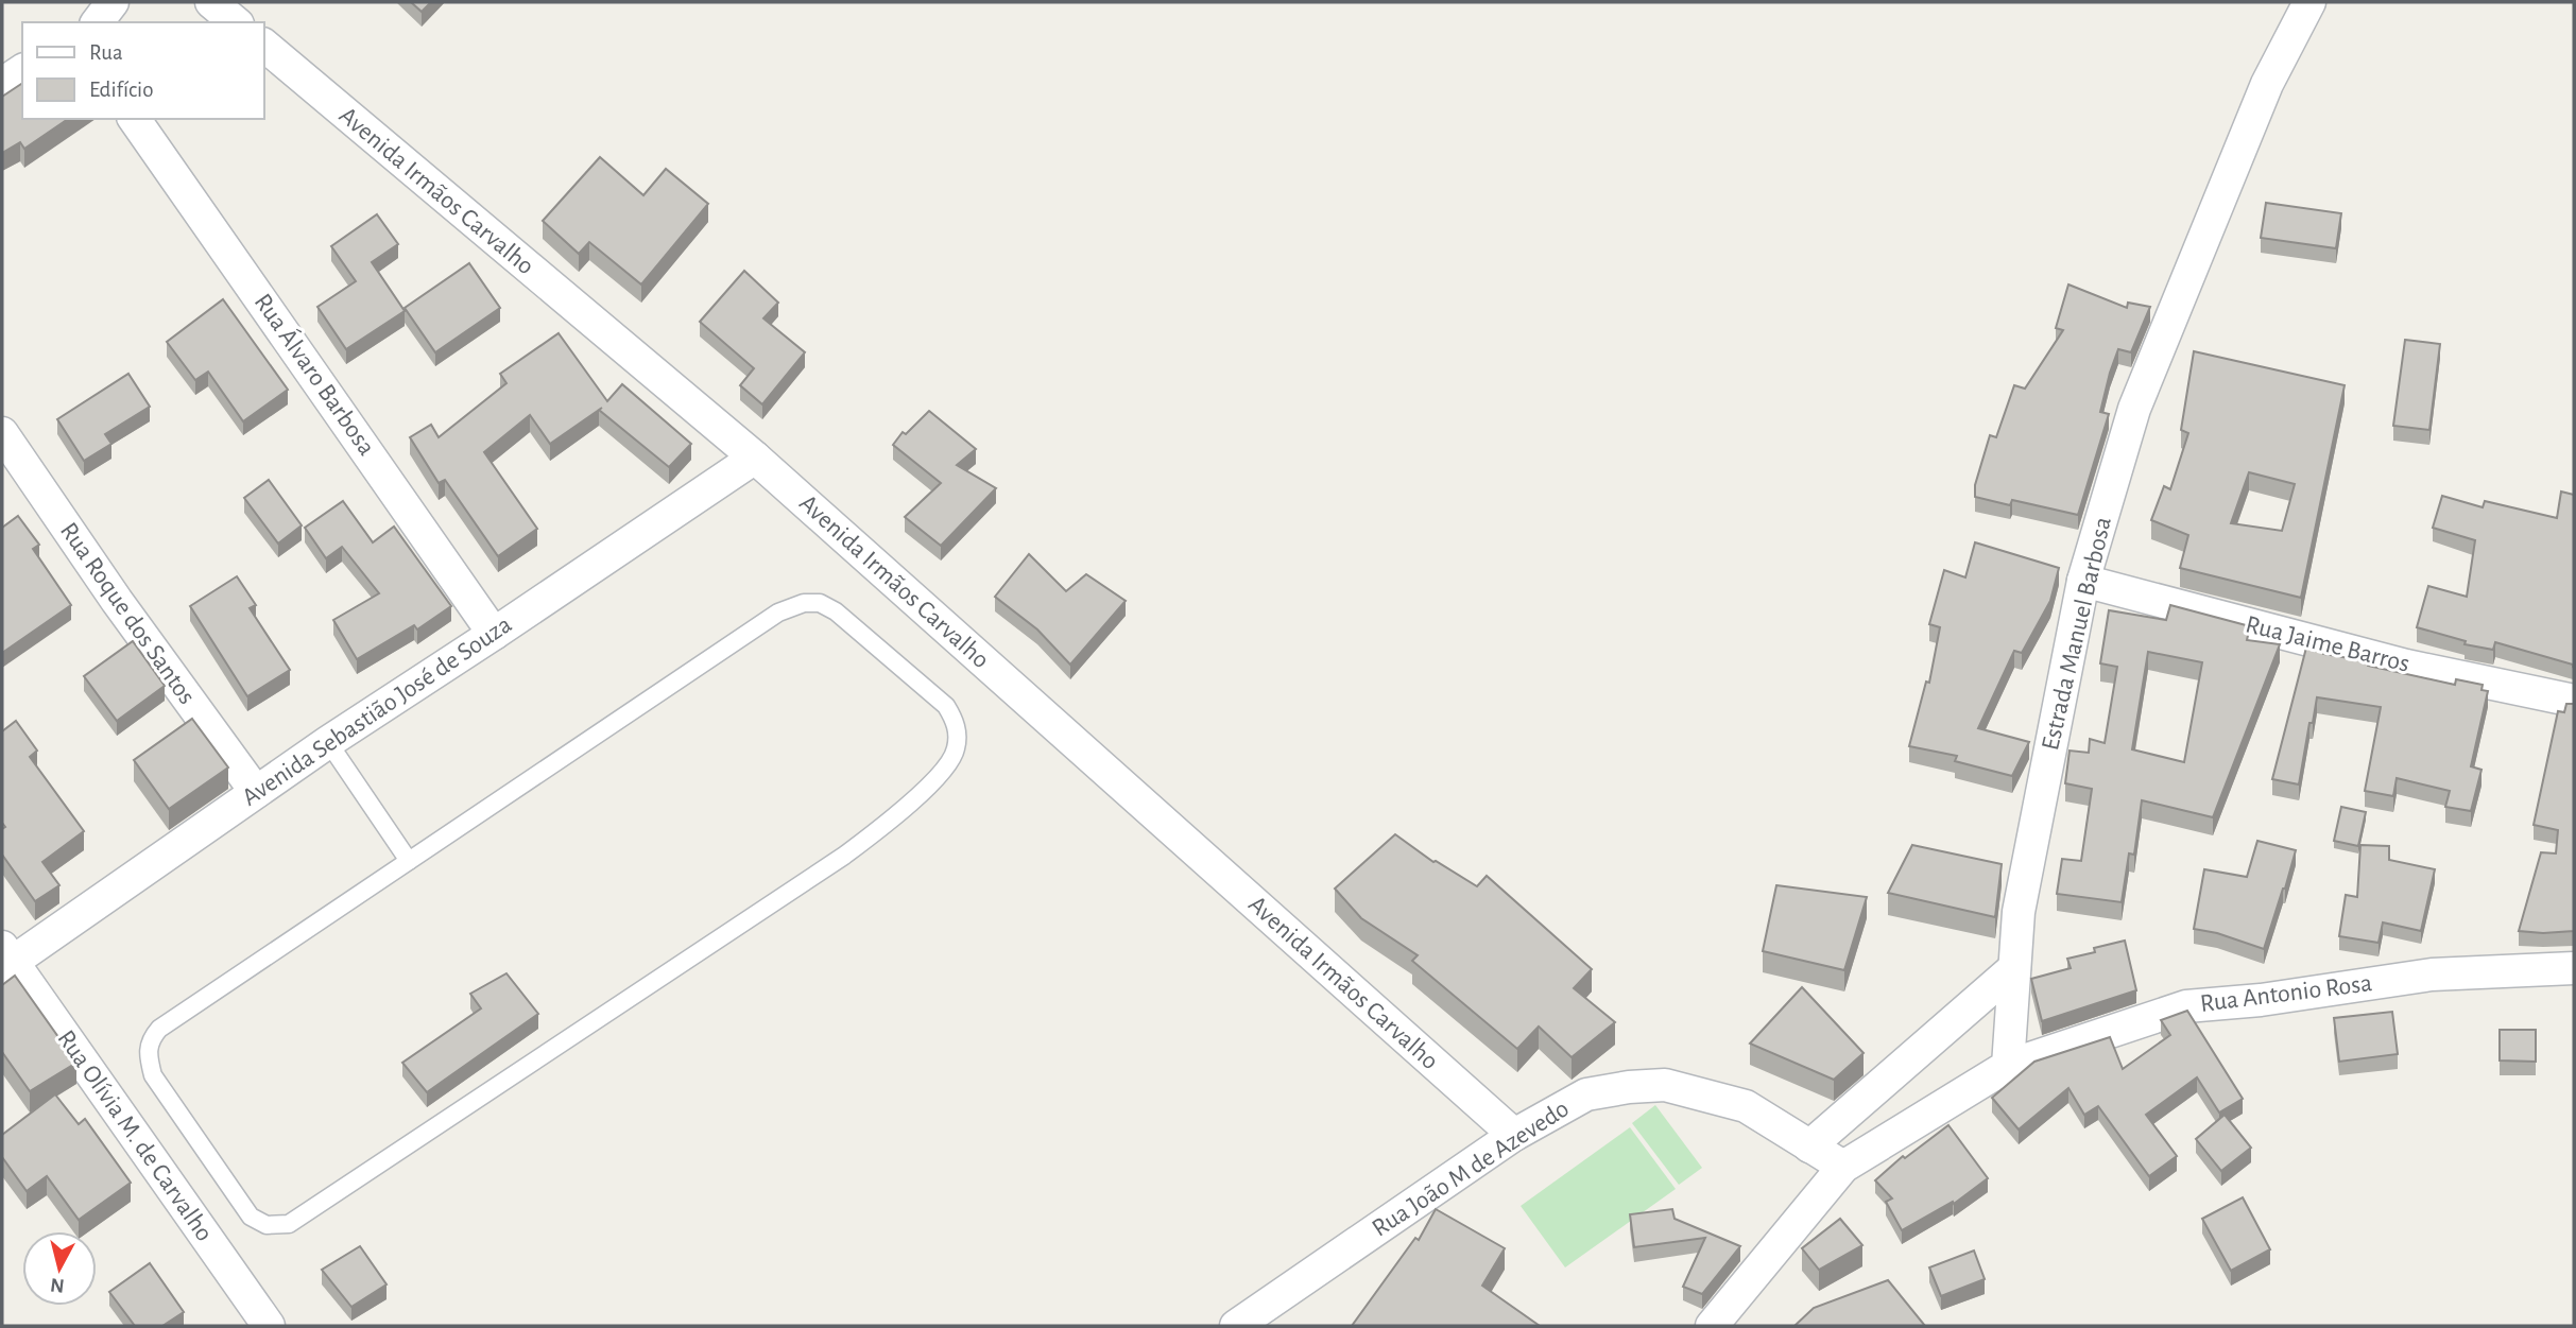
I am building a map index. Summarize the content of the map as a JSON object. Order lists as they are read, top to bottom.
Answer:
{
  "streets": {
    "street": [
      "Avenida Irmãos Carvalho",
      "Rua Álvaro Barbosa",
      "Rua Roque dos Santos",
      "Estrada Manuel Barbosa",
      "Rua Jaime Barros",
      "Avenida Sebastião José de Souza",
      "Rua Antonio Rosa",
      "Rua Olívia M. de Carvalho",
      "Rua João M de Azevedo"
    ]
  },
  "crossings": [
    ["Avenida Irmãos Carvalho", "Avenida Sebastião José de Souza"],
    ["Avenida Irmãos Carvalho", "Rua João M de Azevedo"],
    ["Rua Álvaro Barbosa", "Avenida Sebastião José de Souza"],
    ["Rua Roque dos Santos", "Avenida Sebastião José de Souza"],
    ["Estrada Manuel Barbosa", "Rua Jaime Barros"],
    ["Estrada Manuel Barbosa", "Rua Antonio Rosa"],
    ["Avenida Sebastião José de Souza", "Rua Olívia M. de Carvalho"]
  ],
  "legend": ["Rua", "Edifício"],
  "north": "bottom"
}
